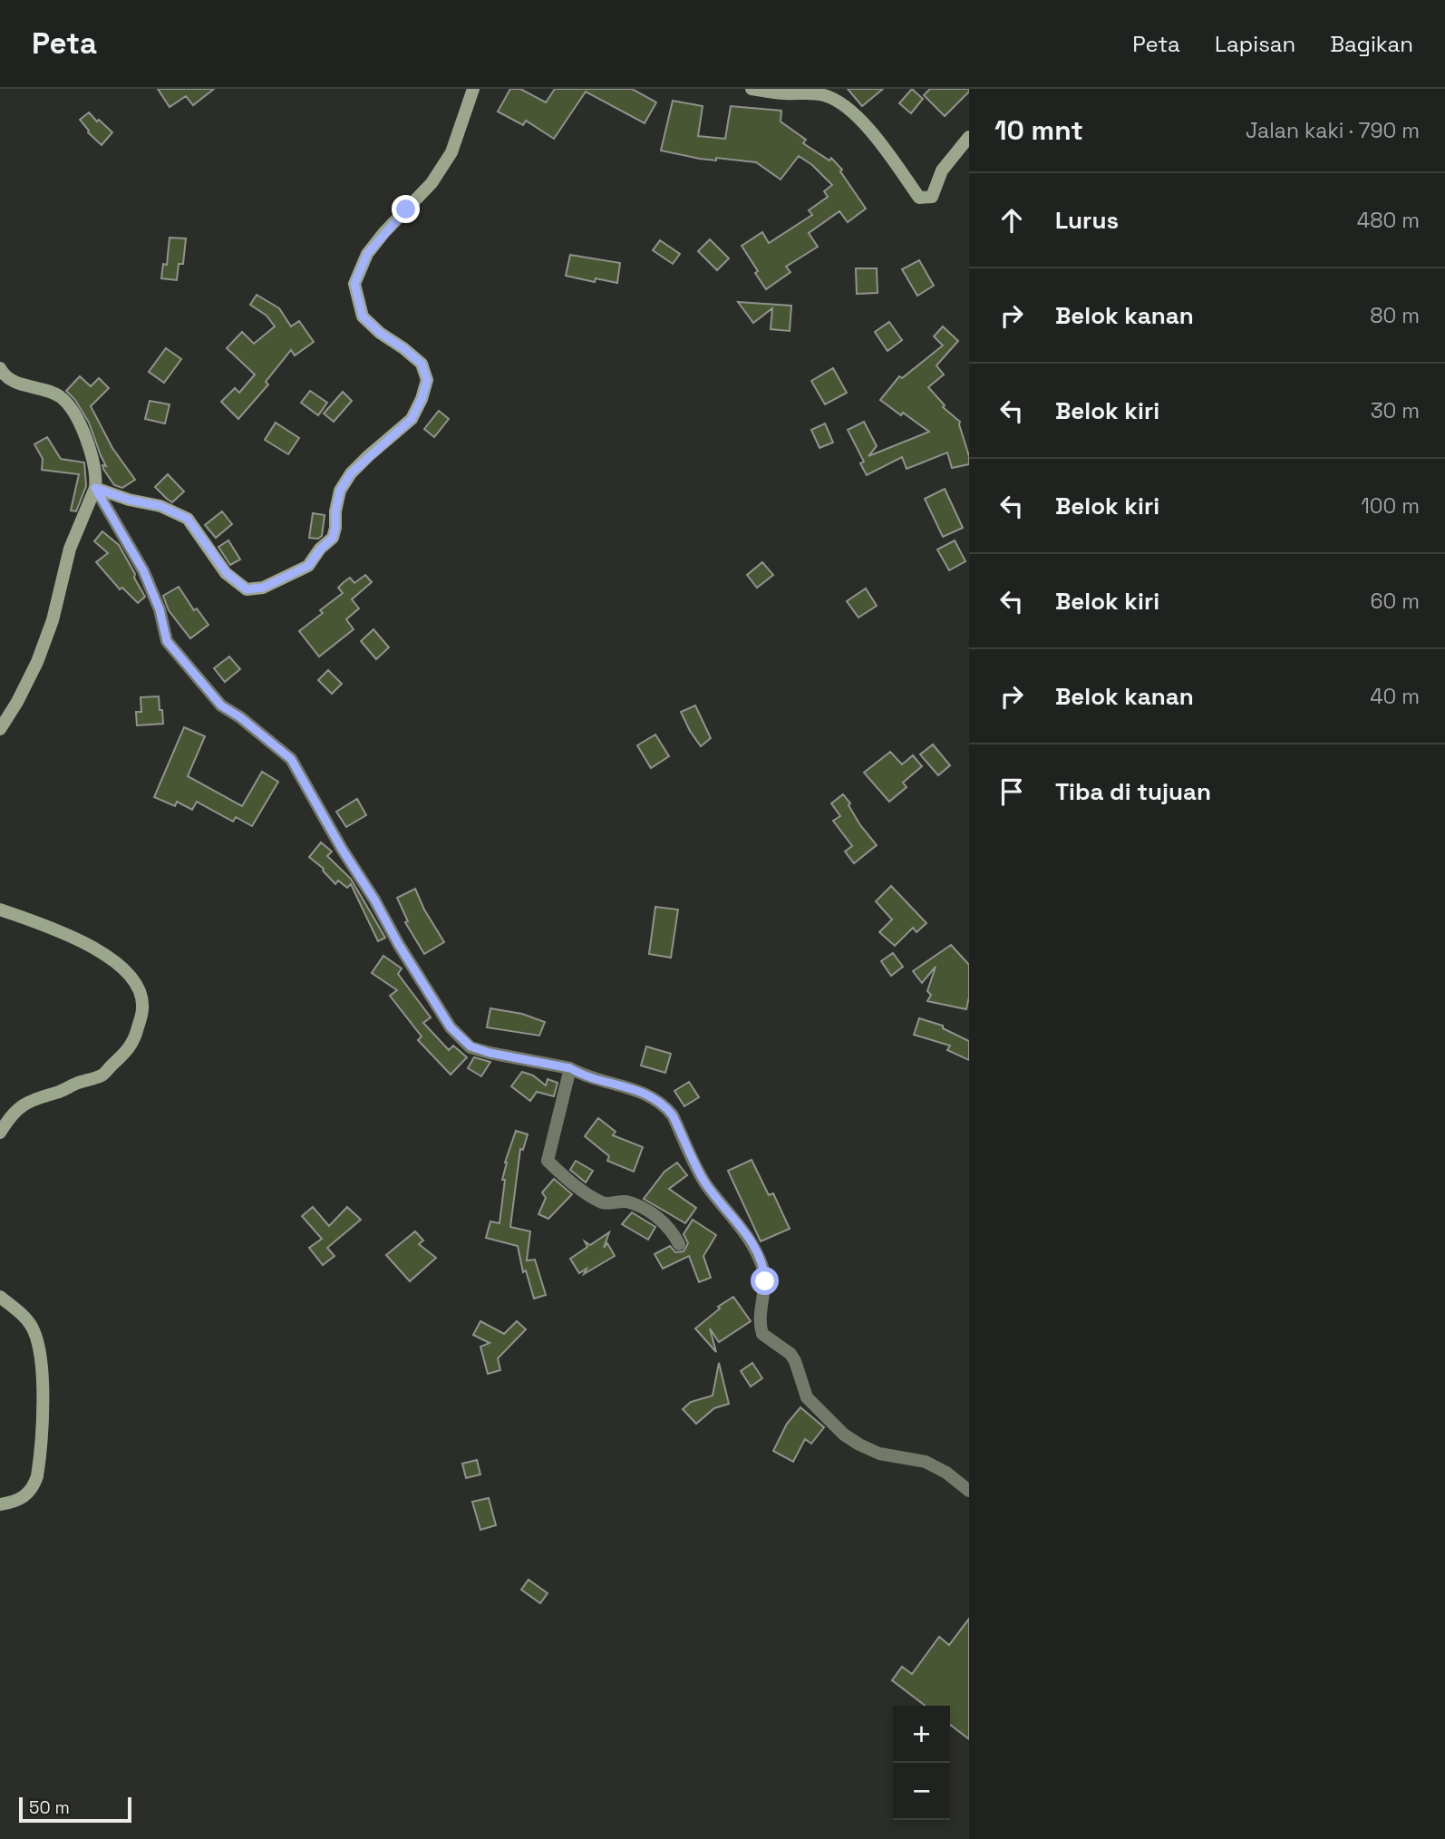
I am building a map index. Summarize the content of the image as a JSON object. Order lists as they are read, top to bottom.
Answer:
{
  "scale_bar": "50 m",
  "page": {
    "header": "Peta",
    "nav": ["Peta", "Lapisan", "Bagikan"],
    "heading": ["10 mnt", "Jalan kaki · 790 m"],
    "list": [
      ["Lurus", "480 m"],
      ["Belok kanan", "80 m"],
      ["Belok kiri", "30 m"],
      ["Belok kiri", "100 m"],
      ["Belok kiri", "60 m"],
      ["Belok kanan", "40 m"],
      "Tiba di tujuan"
    ],
    "map_buttons": ["+", "−"],
    "scale": "50 m"
  }
}
